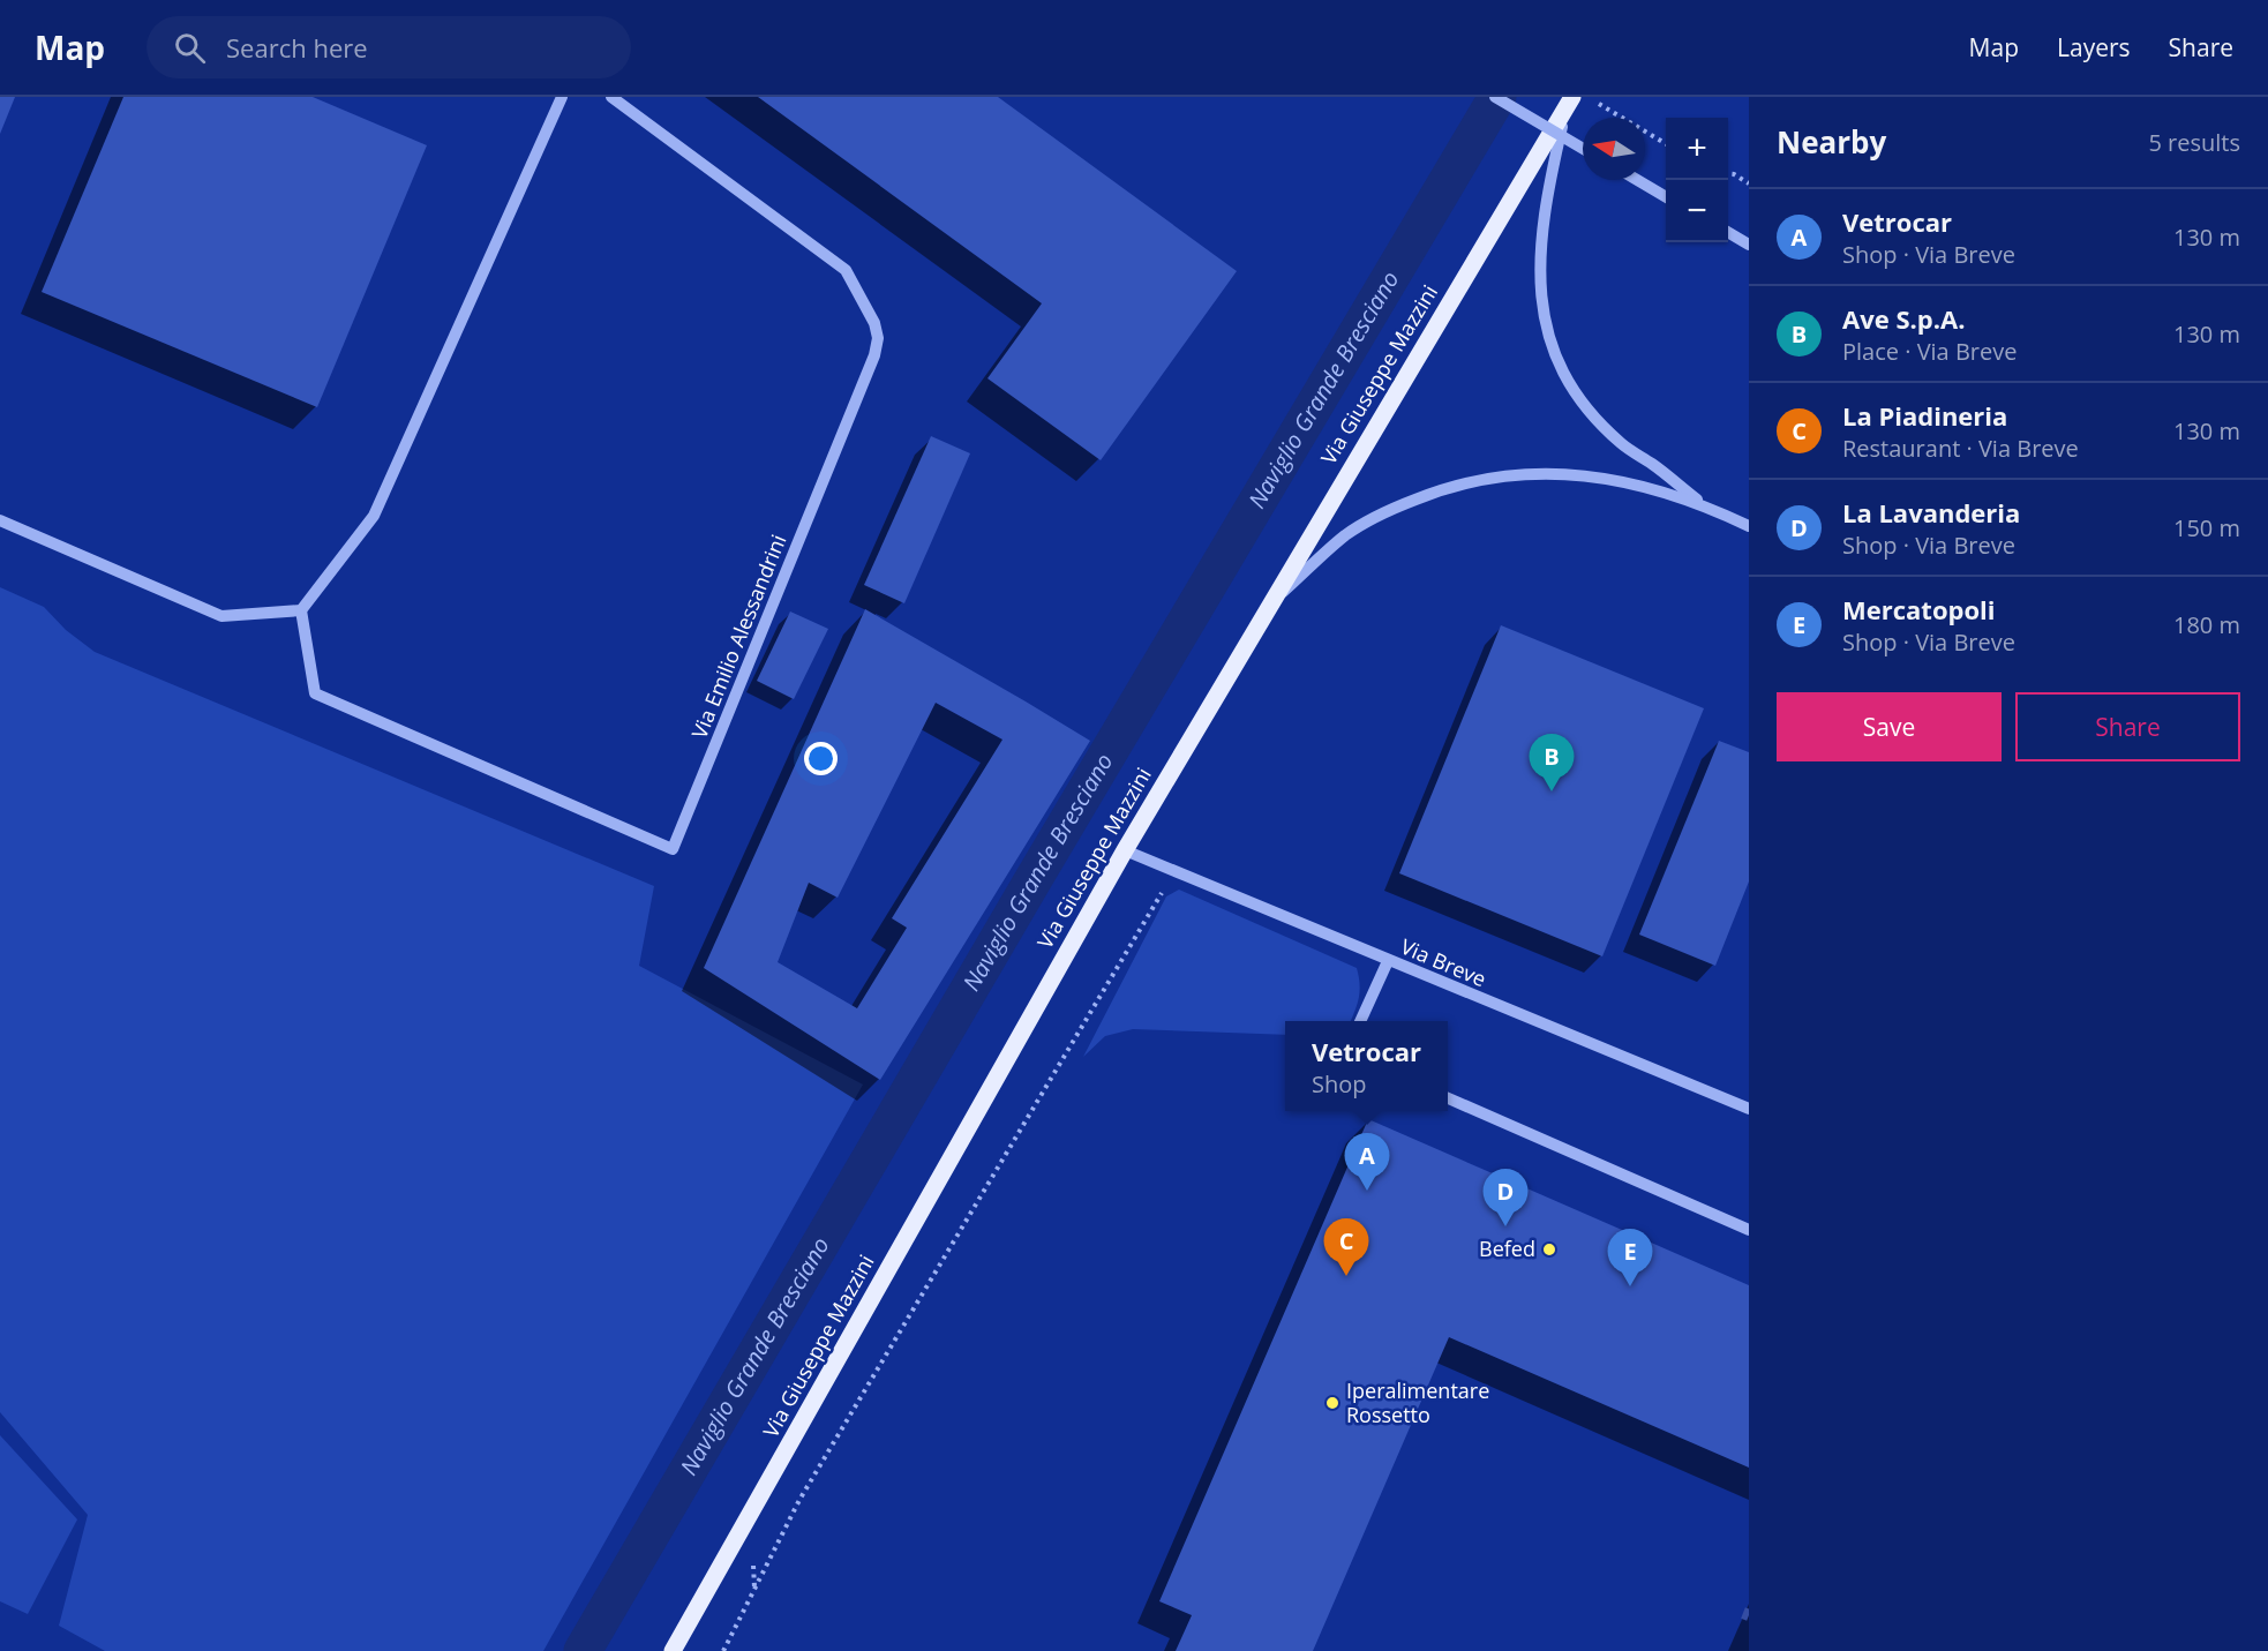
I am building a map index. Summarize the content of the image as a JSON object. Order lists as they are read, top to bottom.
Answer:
{
  "streets": {
    "main road": ["Via Giuseppe Mazzini"],
    "street": ["Via Emilio Alessandrini", "Via Breve"]
  },
  "crossings": [
    ["Via Giuseppe Mazzini", "Via Breve"]
  ],
  "water": ["Naviglio Grande Bresciano"],
  "places": ["Befed", "Iperalimentare Rossetto"],
  "north": "left",
  "page": {
    "header": "Map",
    "search": "Search here",
    "nav": ["Map", "Layers", "Share"],
    "heading": ["Nearby", "5 results"],
    "map_buttons": ["+", "−"],
    "list": [
      {
        "mark": "A",
        "name": "Vetrocar",
        "note": "Shop · Via Breve",
        "value": "130 m"
      },
      {
        "mark": "B",
        "name": "Ave S.p.A.",
        "note": "Place · Via Breve",
        "value": "130 m"
      },
      {
        "mark": "C",
        "name": "La Piadineria",
        "note": "Restaurant · Via Breve",
        "value": "130 m"
      },
      {
        "mark": "D",
        "name": "La Lavanderia",
        "note": "Shop · Via Breve",
        "value": "150 m"
      },
      {
        "mark": "E",
        "name": "Mercatopoli",
        "note": "Shop · Via Breve",
        "value": "180 m"
      }
    ],
    "buttons": ["Save", "Share"],
    "pins": [
      "B",
      "A",
      "D",
      "C",
      "E"
    ],
    "popup": ["Vetrocar", "Shop"]
  }
}
